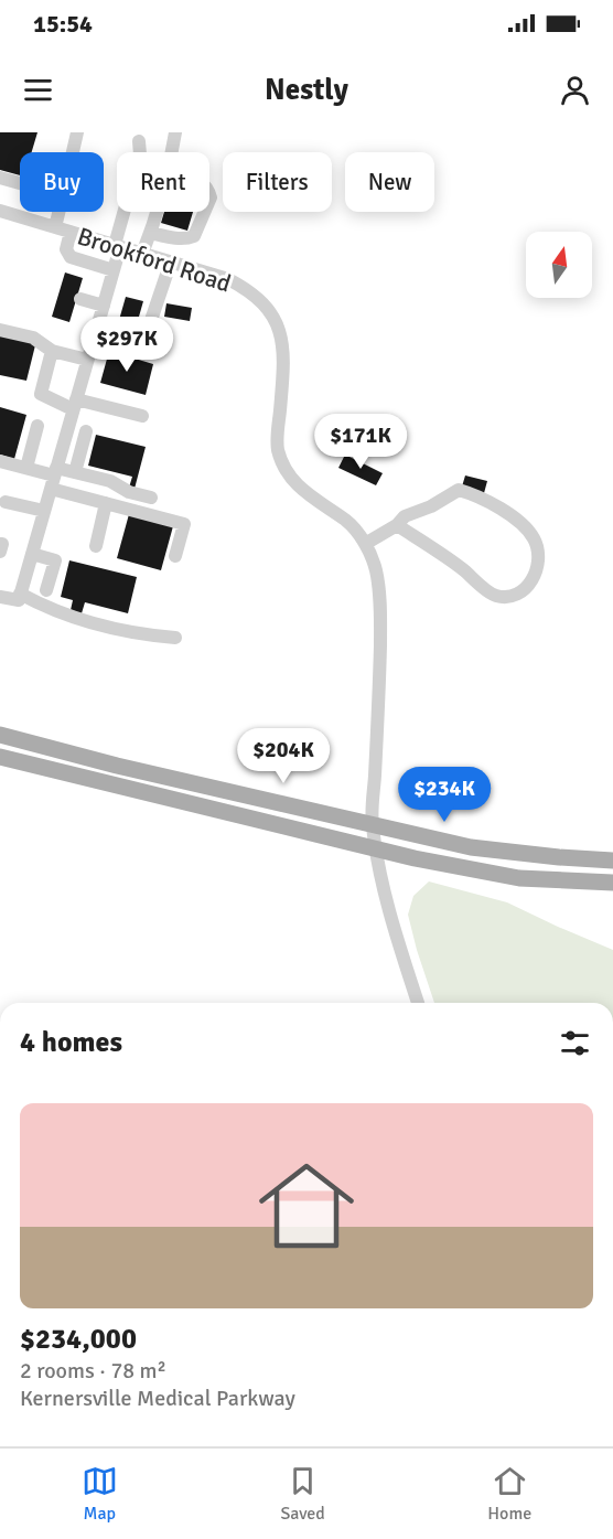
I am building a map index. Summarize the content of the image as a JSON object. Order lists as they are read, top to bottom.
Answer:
{
  "streets": {
    "street": ["Brookford Road"]
  },
  "north": "top",
  "page": {
    "status": "15:54",
    "header": "Nestly",
    "chip": [
      "Buy",
      "Rent",
      "Filters",
      "New"
    ],
    "price": [
      "$297K",
      "$171K",
      "$204K",
      "$234K"
    ],
    "heading": "4 homes",
    "list": [
      {
        "name": "$234,000",
        "note": "2 rooms · 78 m² · Kernersville Medical Parkway"
      }
    ],
    "tabs": ["Map", "Saved", "Home"]
  }
}
